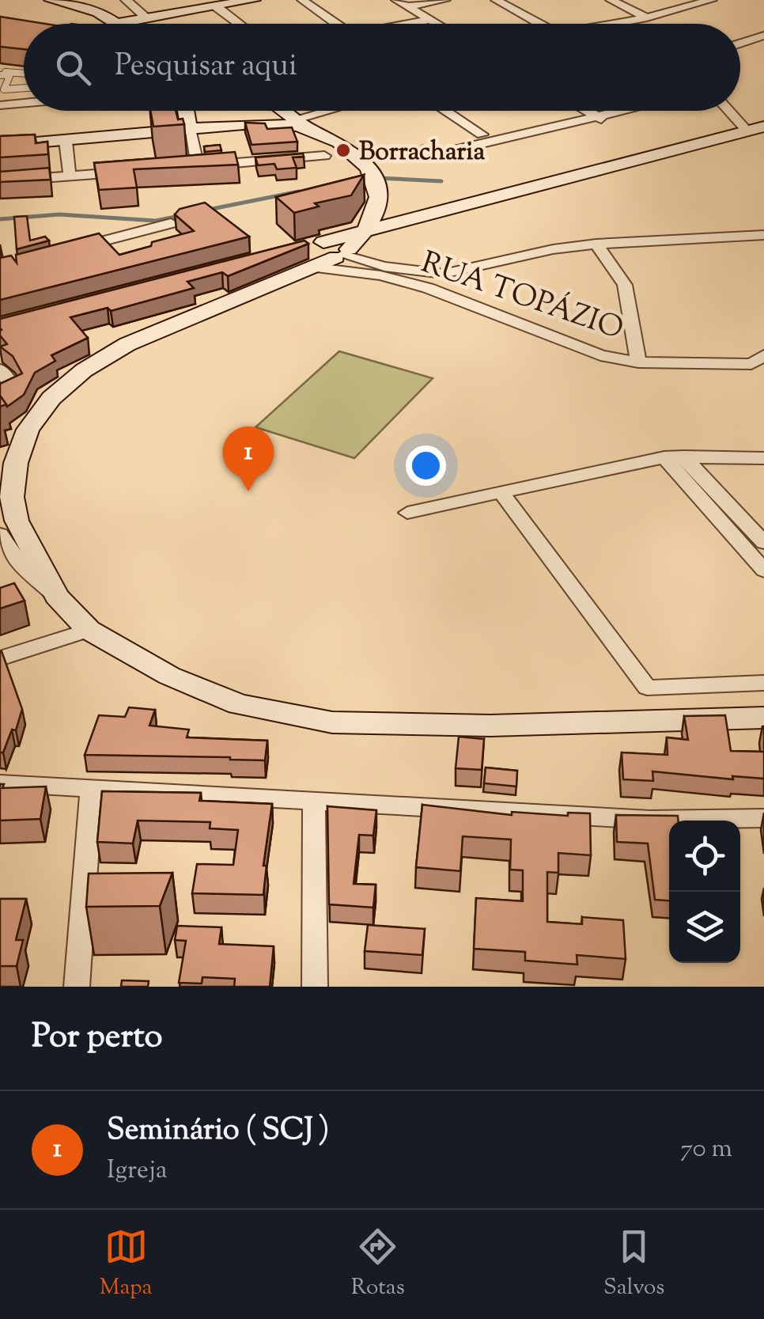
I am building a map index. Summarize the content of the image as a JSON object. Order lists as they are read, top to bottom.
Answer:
{
  "streets": {
    "street": ["RUA TOPÁZIO"]
  },
  "places": ["Borracharia"],
  "page": {
    "search": "Pesquisar aqui",
    "pins": "1",
    "heading": "Por perto",
    "list": [
      {
        "mark": "1",
        "name": "Seminário ( SCJ )",
        "note": "Igreja",
        "value": "70 m"
      }
    ],
    "nav": ["Mapa", "Rotas", "Salvos"]
  }
}
